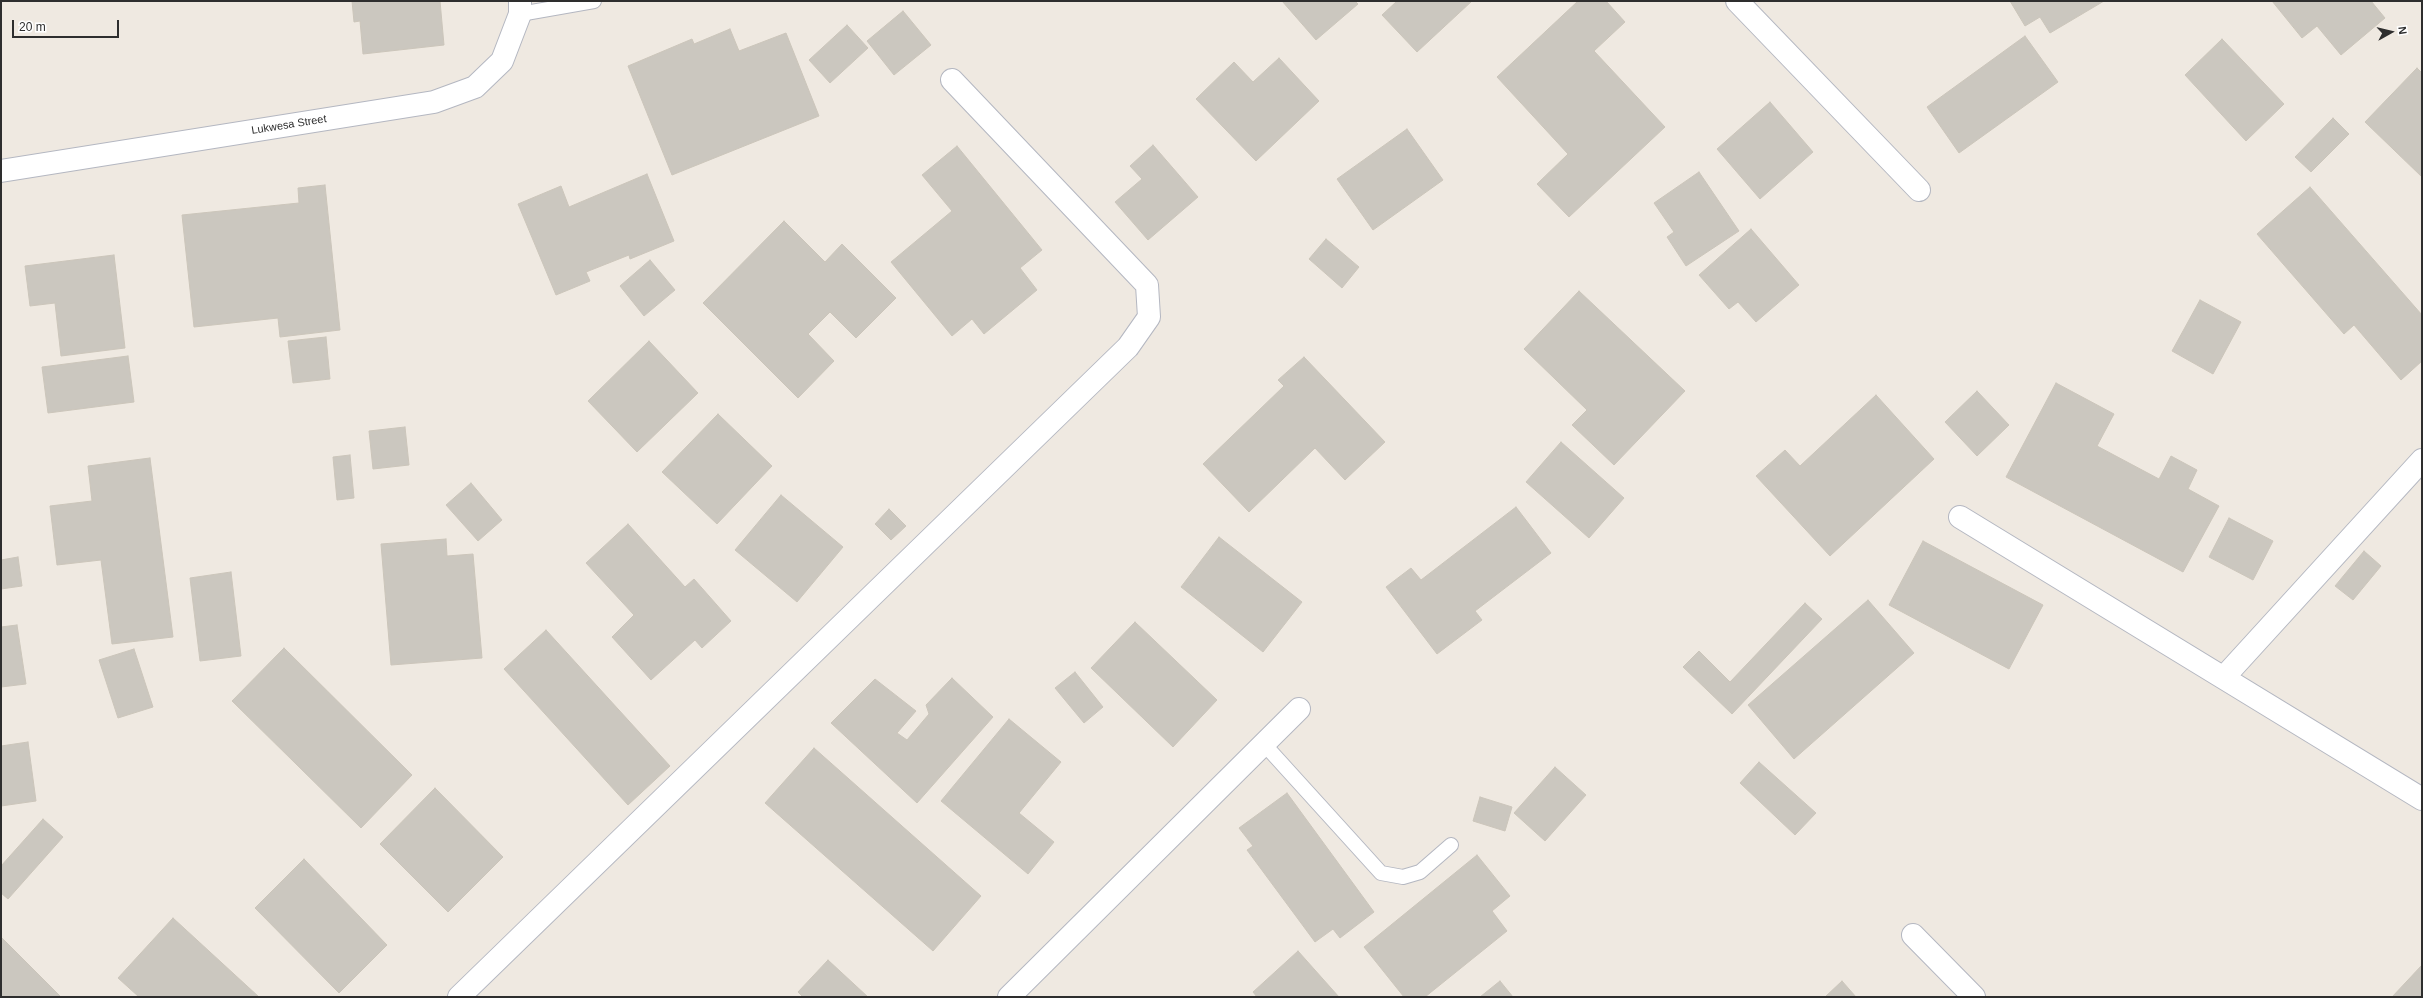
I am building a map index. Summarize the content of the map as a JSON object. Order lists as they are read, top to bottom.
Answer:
{
  "streets": {
    "street": ["Lukwesa Street"]
  },
  "scale_bar": "20 m",
  "north": "right"
}
